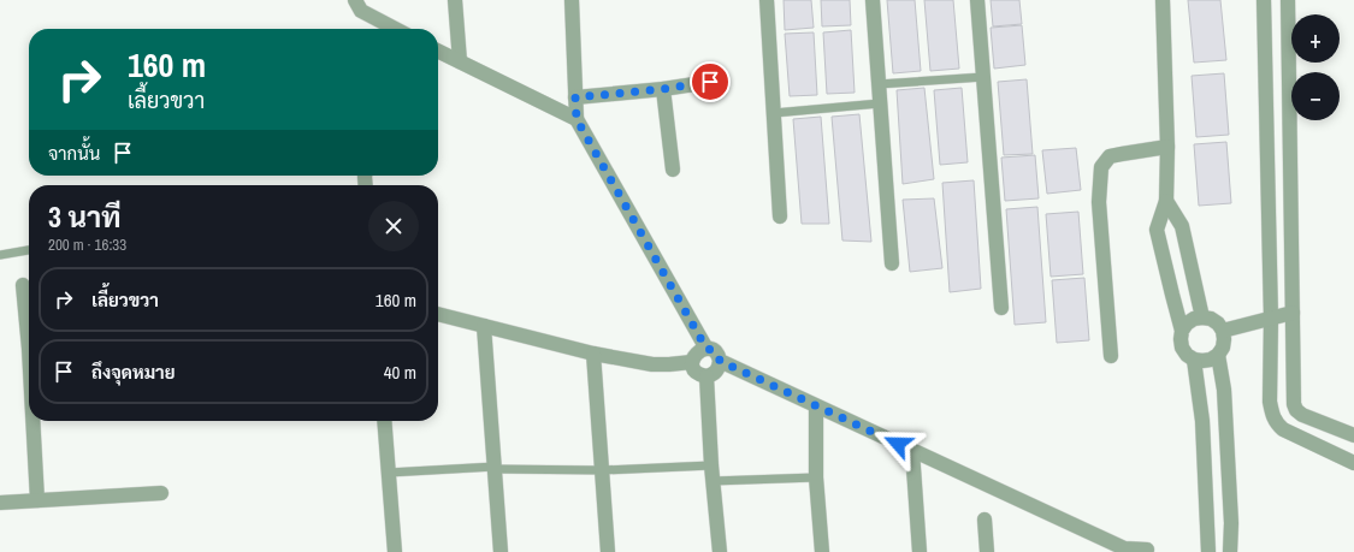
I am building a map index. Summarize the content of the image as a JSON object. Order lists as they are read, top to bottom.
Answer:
{
  "page": {
    "map_buttons": ["+", "−"],
    "turn": ["160 m", "เลี้ยวขวา"],
    "then": "จากนั้น",
    "heading": ["3 นาที", "200 m · 16:33"],
    "list": [
      {
        "name": "เลี้ยวขวา",
        "value": "160 m"
      },
      {
        "name": "ถึงจุดหมาย",
        "value": "40 m"
      }
    ]
  }
}
